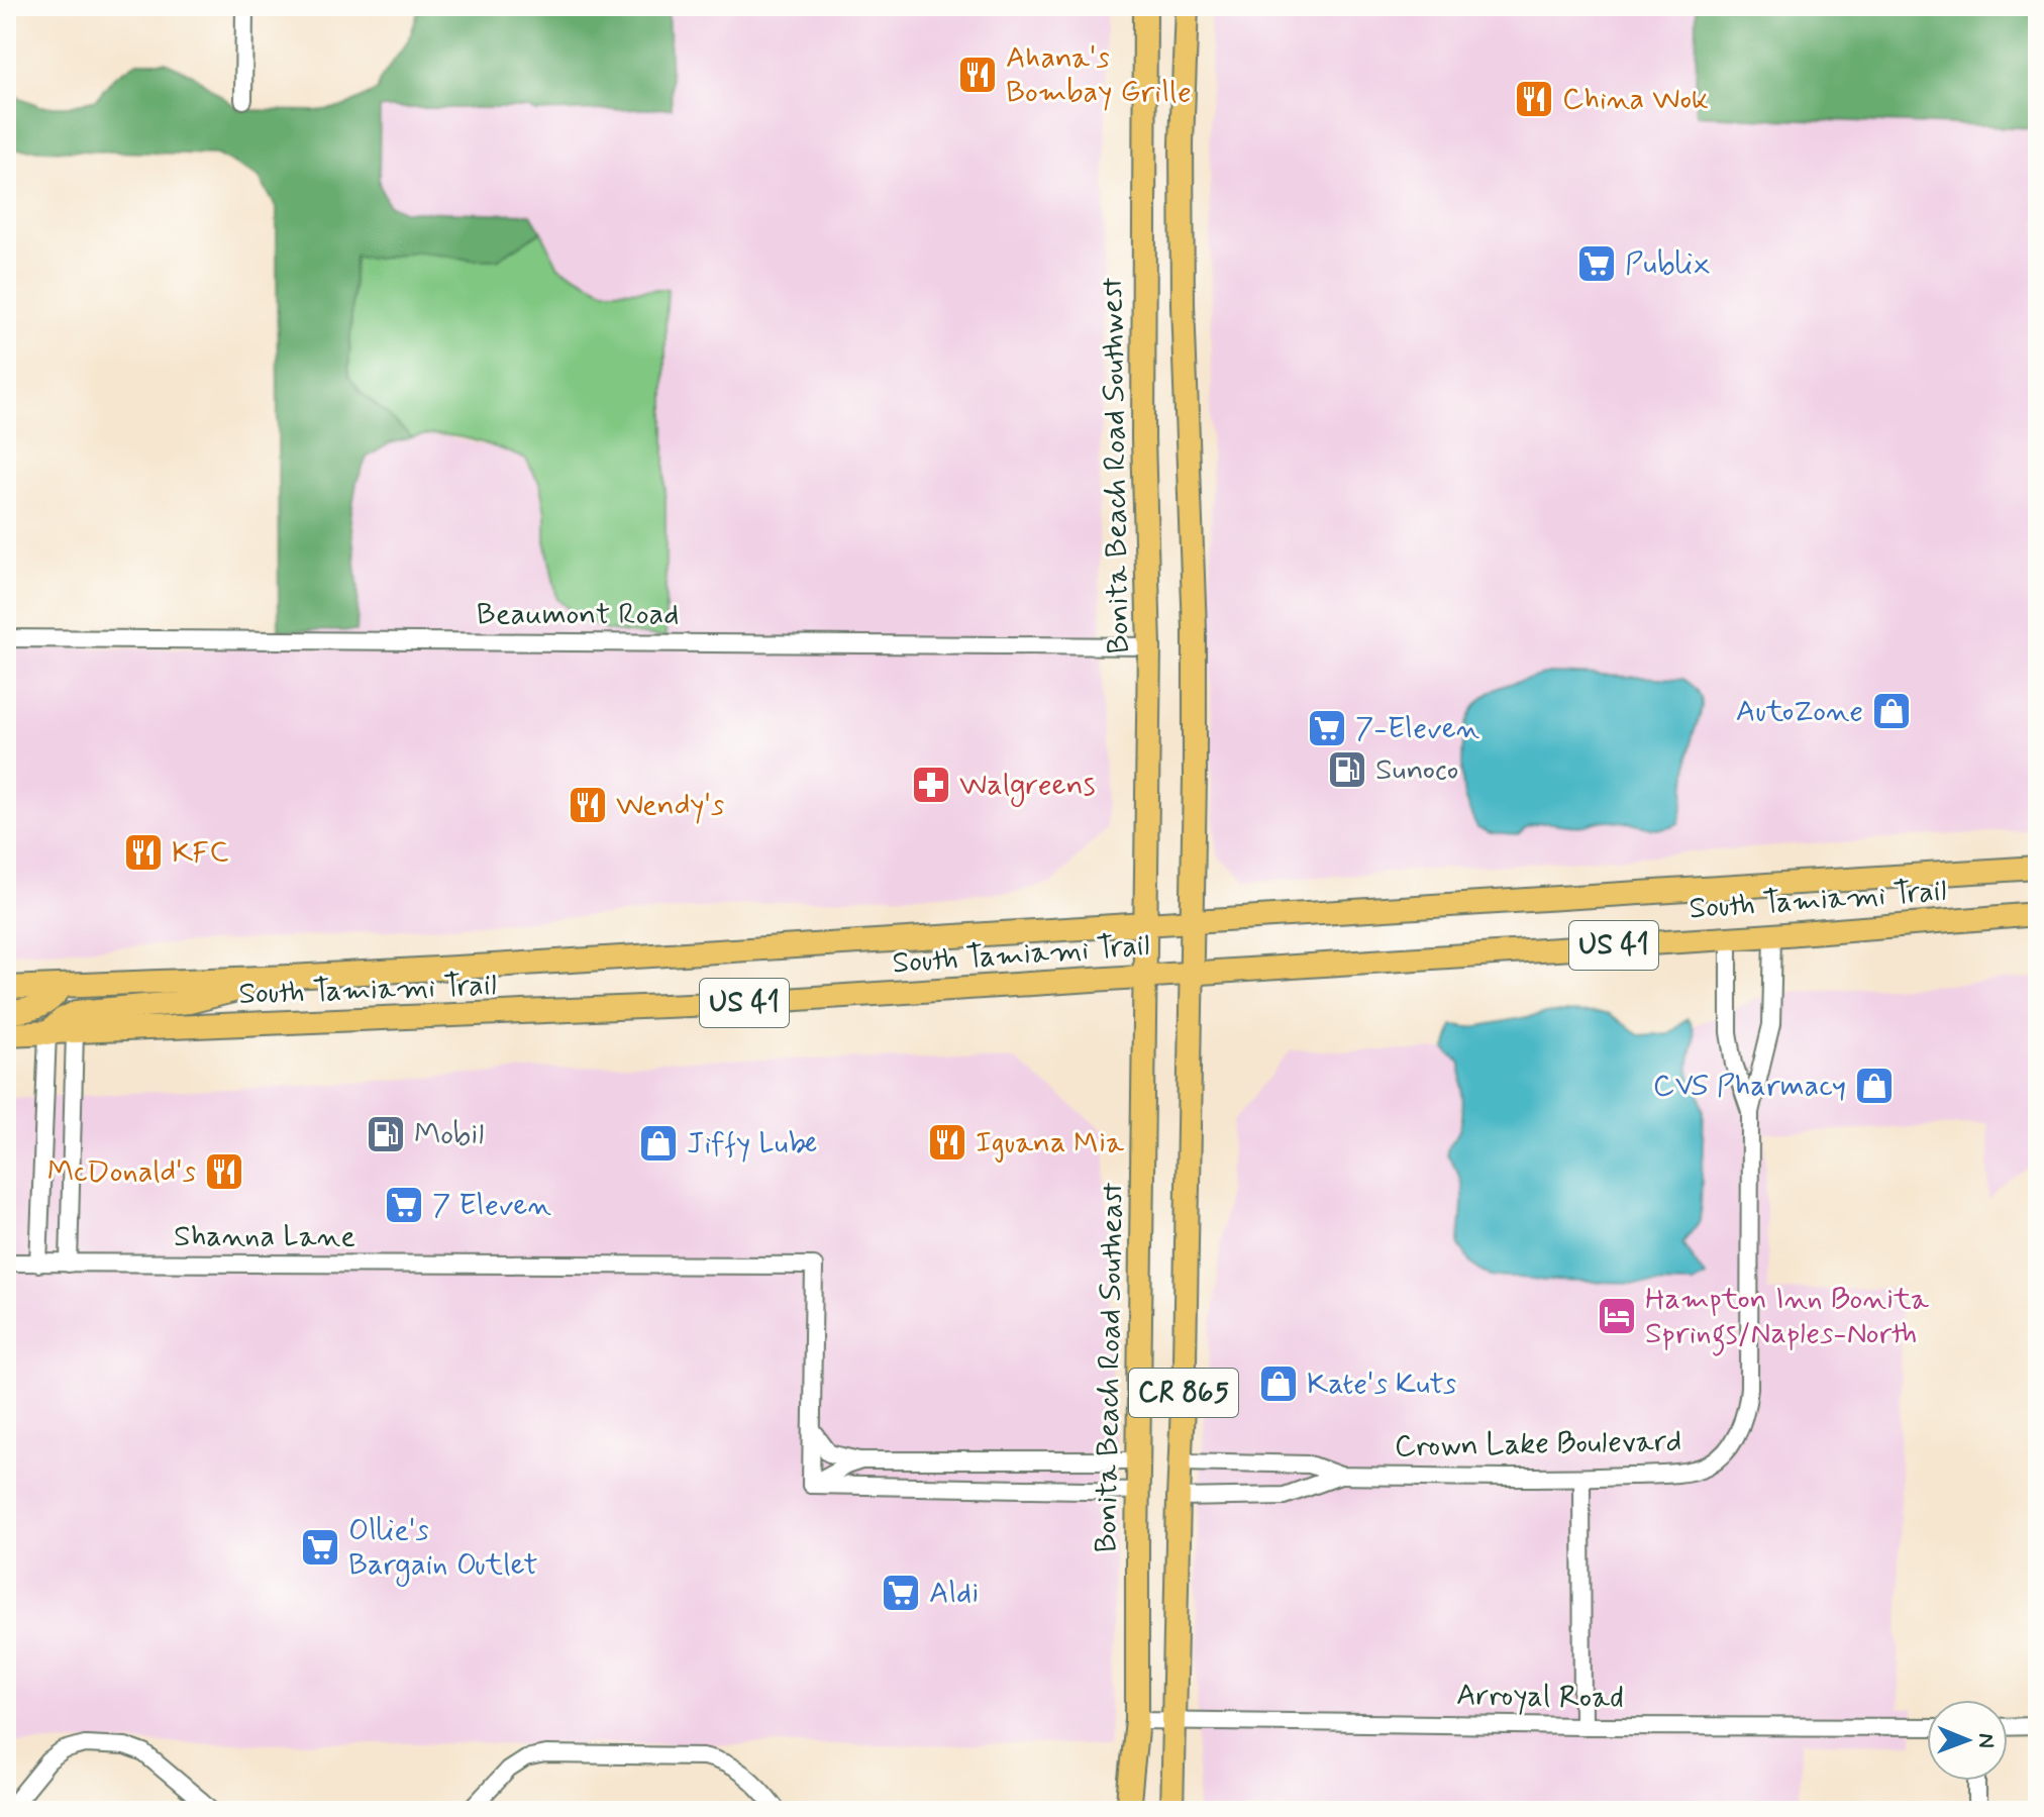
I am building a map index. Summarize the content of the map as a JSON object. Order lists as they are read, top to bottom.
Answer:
{
  "streets": {
    "main road": [
      "Bonita Beach Road Southwest",
      "South Tamiami Trail",
      "US 41",
      "Bonita Beach Road Southeast",
      "CR 865"
    ],
    "street": [
      "Beaumont Road",
      "Shanna Lane",
      "Crown Lake Boulevard",
      "Arroyal Road"
    ]
  },
  "crossings": [
    ["Bonita Beach Road Southwest", "Beaumont Road"],
    ["Bonita Beach Road Southwest", "South Tamiami Trail"],
    ["Bonita Beach Road Southwest", "Bonita Beach Road Southeast"],
    ["South Tamiami Trail", "Bonita Beach Road Southeast"],
    ["South Tamiami Trail", "CR 865"],
    ["South Tamiami Trail", "Crown Lake Boulevard"],
    ["Bonita Beach Road Southeast", "Arroyal Road"],
    ["CR 865", "Crown Lake Boulevard"],
    ["CR 865", "Arroyal Road"]
  ],
  "places": {
    "restaurant": [
      "Ahana's Bombay Grille",
      "China Wok",
      "Wendy's",
      "KFC",
      "Iguana Mia",
      "McDonald's"
    ],
    "supermarket": [
      "Publix",
      "7-Eleven",
      "7 Eleven",
      "Ollie's Bargain Outlet",
      "Aldi"
    ],
    "shop": [
      "AutoZone",
      "CVS Pharmacy",
      "Jiffy Lube",
      "Kate's Kuts"
    ],
    "fuel station": ["Sunoco", "Mobil"],
    "pharmacy": ["Walgreens"],
    "hotel": ["Hampton Inn Bonita Springs/Naples-North"]
  },
  "north": "right"
}
